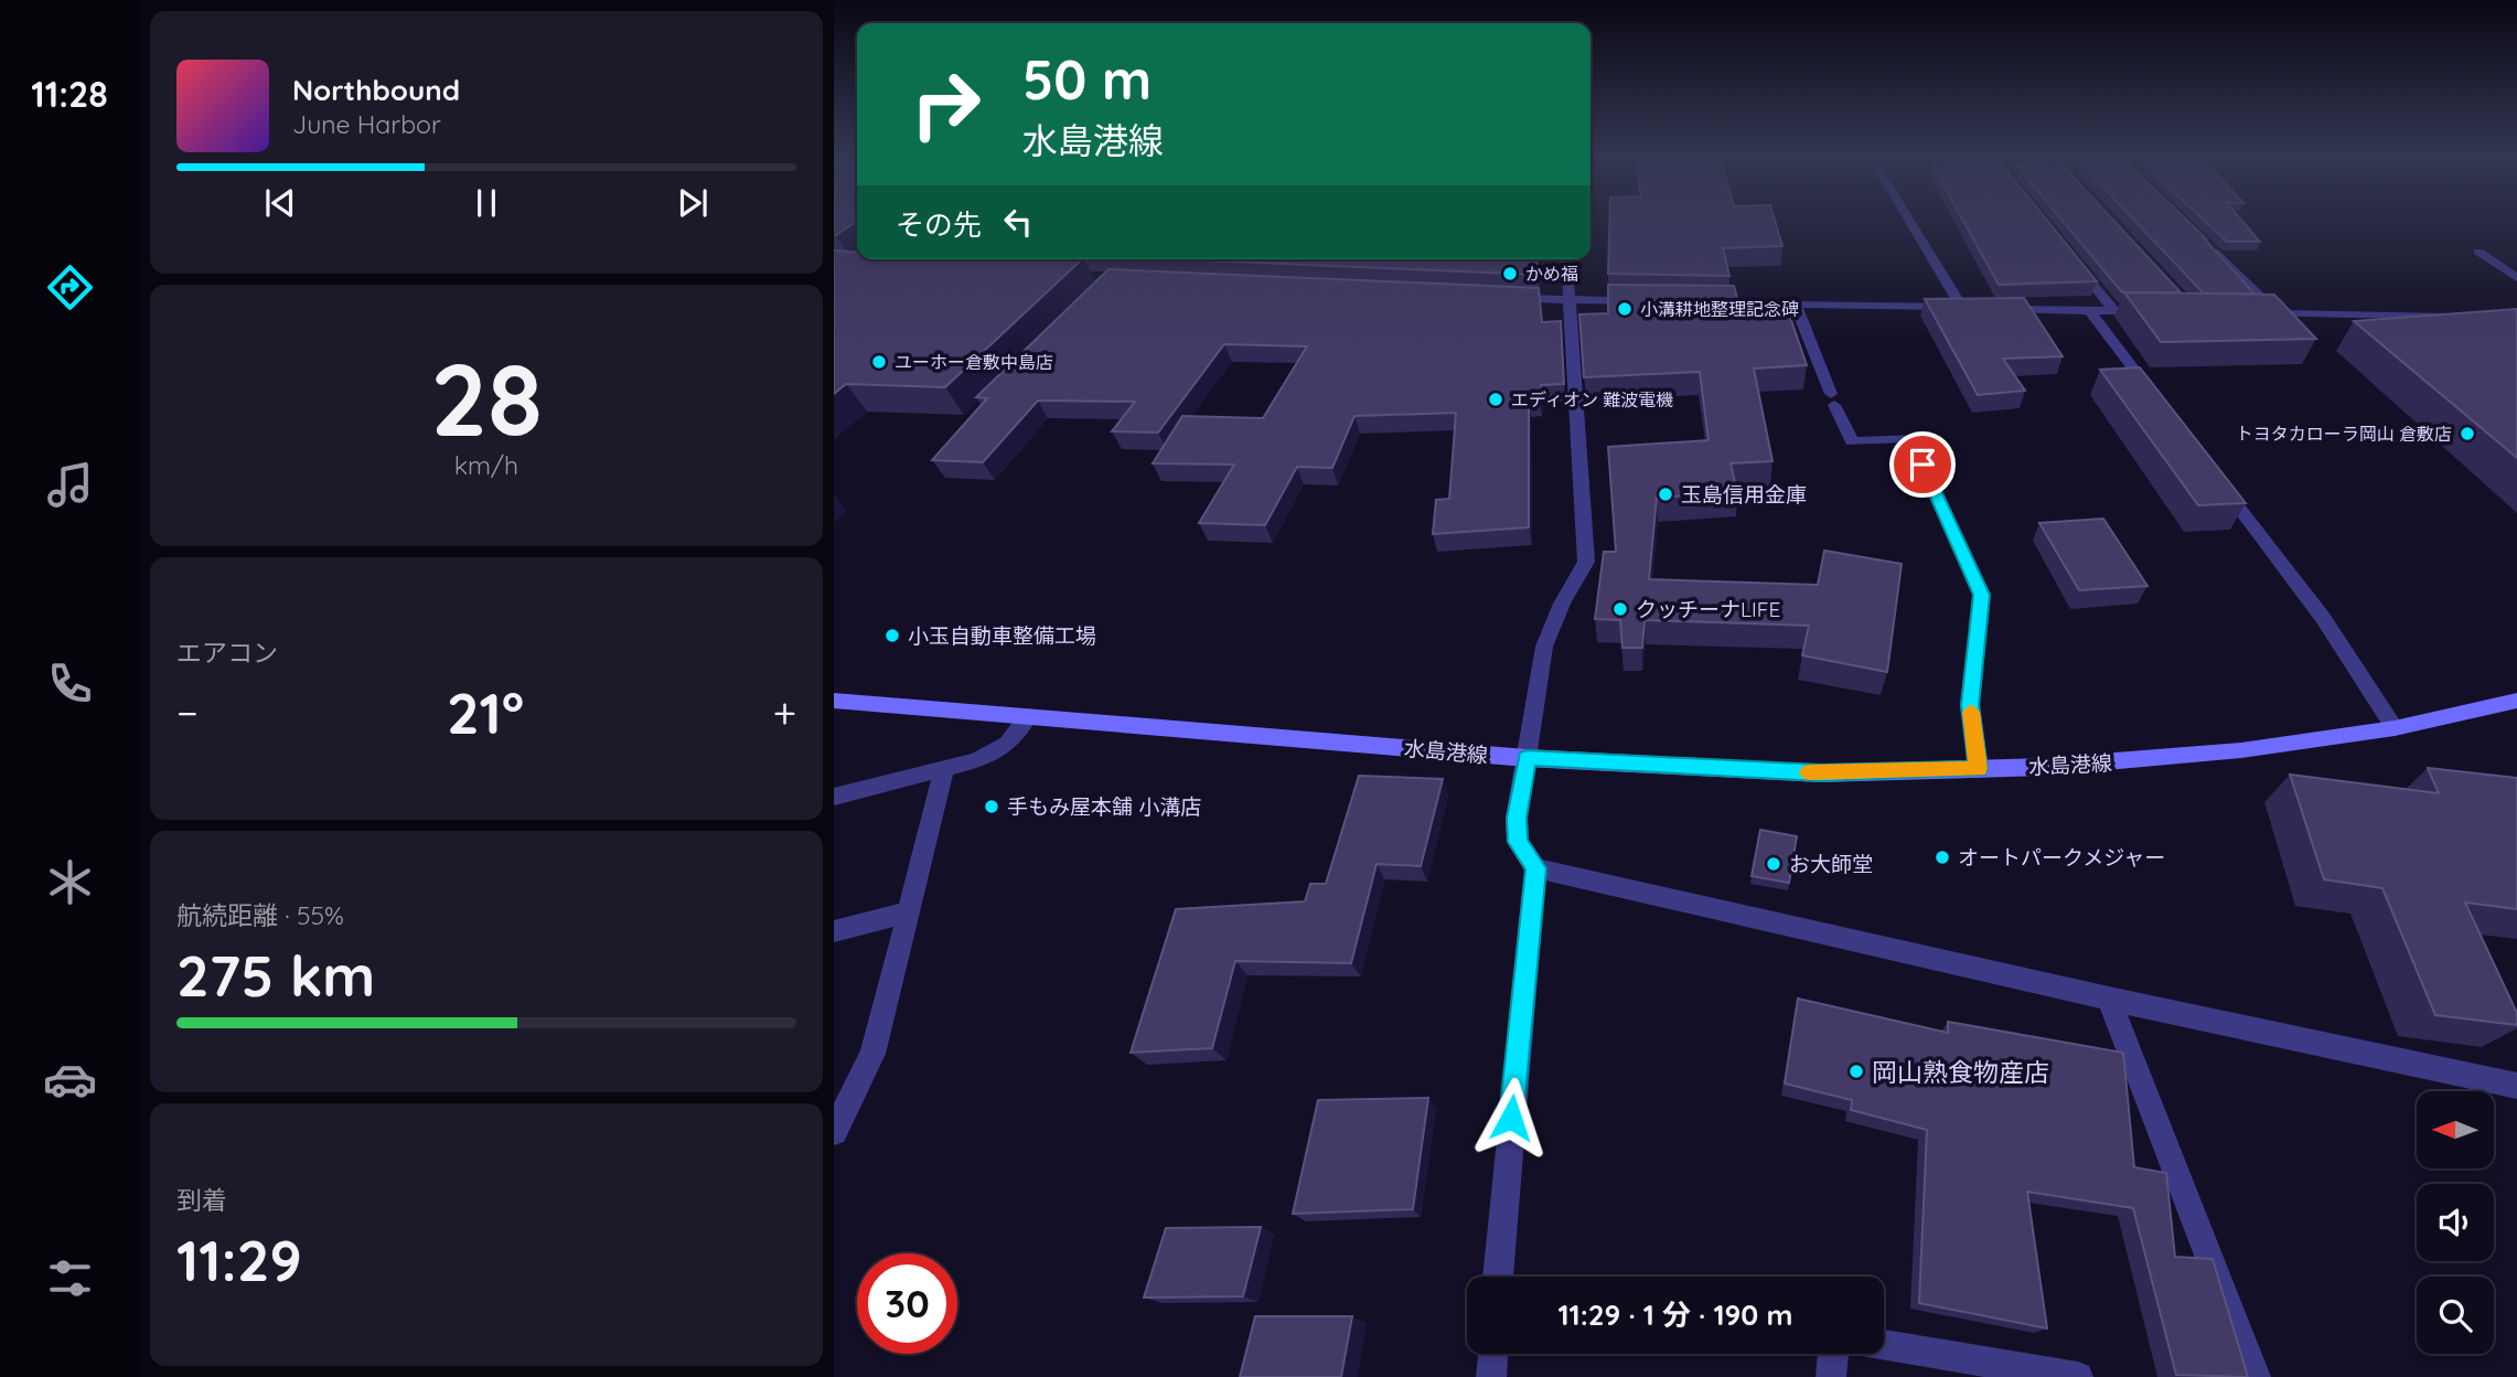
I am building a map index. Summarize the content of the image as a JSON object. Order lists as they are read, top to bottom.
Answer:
{
  "streets": {
    "main road": ["水島港線"]
  },
  "places": [
    "かめ福",
    "小溝耕地整理記念碑",
    "ユーホー倉敷中島店",
    "エディオン 難波電機",
    "トヨタカローラ岡山 倉敷店",
    "玉島信用金庫",
    "クッチーナLIFE",
    "小玉自動車整備工場",
    "手もみ屋本舗 小溝店",
    "オートパークメジャー",
    "お大師堂",
    "岡山熟食物産店"
  ],
  "north": "left",
  "page": {
    "tabs": "11:28",
    "turn": ["50 m", "水島港線"],
    "song": ["Northbound", "June Harbor"],
    "then": "その先",
    "tile": [
      ["28", "km/h"],
      "エアコン",
      ["航続距離 · 55%", "275 km"],
      ["到着", "11:29"]
    ],
    "heat": ["−", "21°", "+"],
    "limit": "30",
    "trip": "11:29 · 1 分 · 190 m"
  }
}
